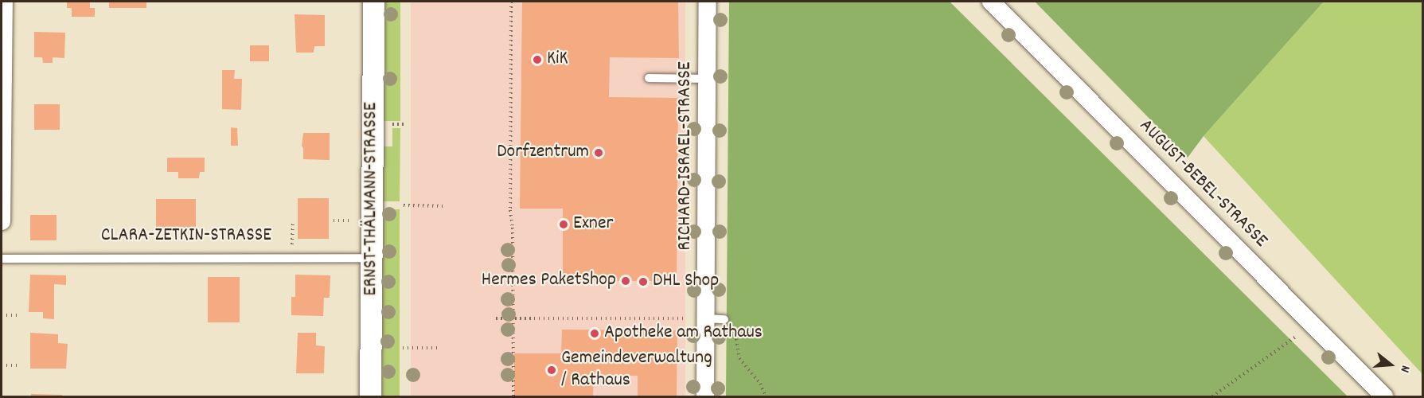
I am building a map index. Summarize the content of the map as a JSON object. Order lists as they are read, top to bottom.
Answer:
{
  "streets": {
    "street": ["RICHARD-ISRAEL-STRASSE", "AUGUST-BEBEL-STRASSE", "ERNST-THÄLMANN-STRASSE"],
    "lane": ["CLARA-ZETKIN-STRASSE"]
  },
  "crossings": [
    ["ERNST-THÄLMANN-STRASSE", "CLARA-ZETKIN-STRASSE"]
  ],
  "places": [
    "KiK",
    "Dorfzentrum",
    "Exner",
    "Hermes PaketShop",
    "DHL Shop",
    "Apotheke am Rathaus",
    "Gemeindeverwaltung / Rathaus"
  ],
  "north": "right"
}
